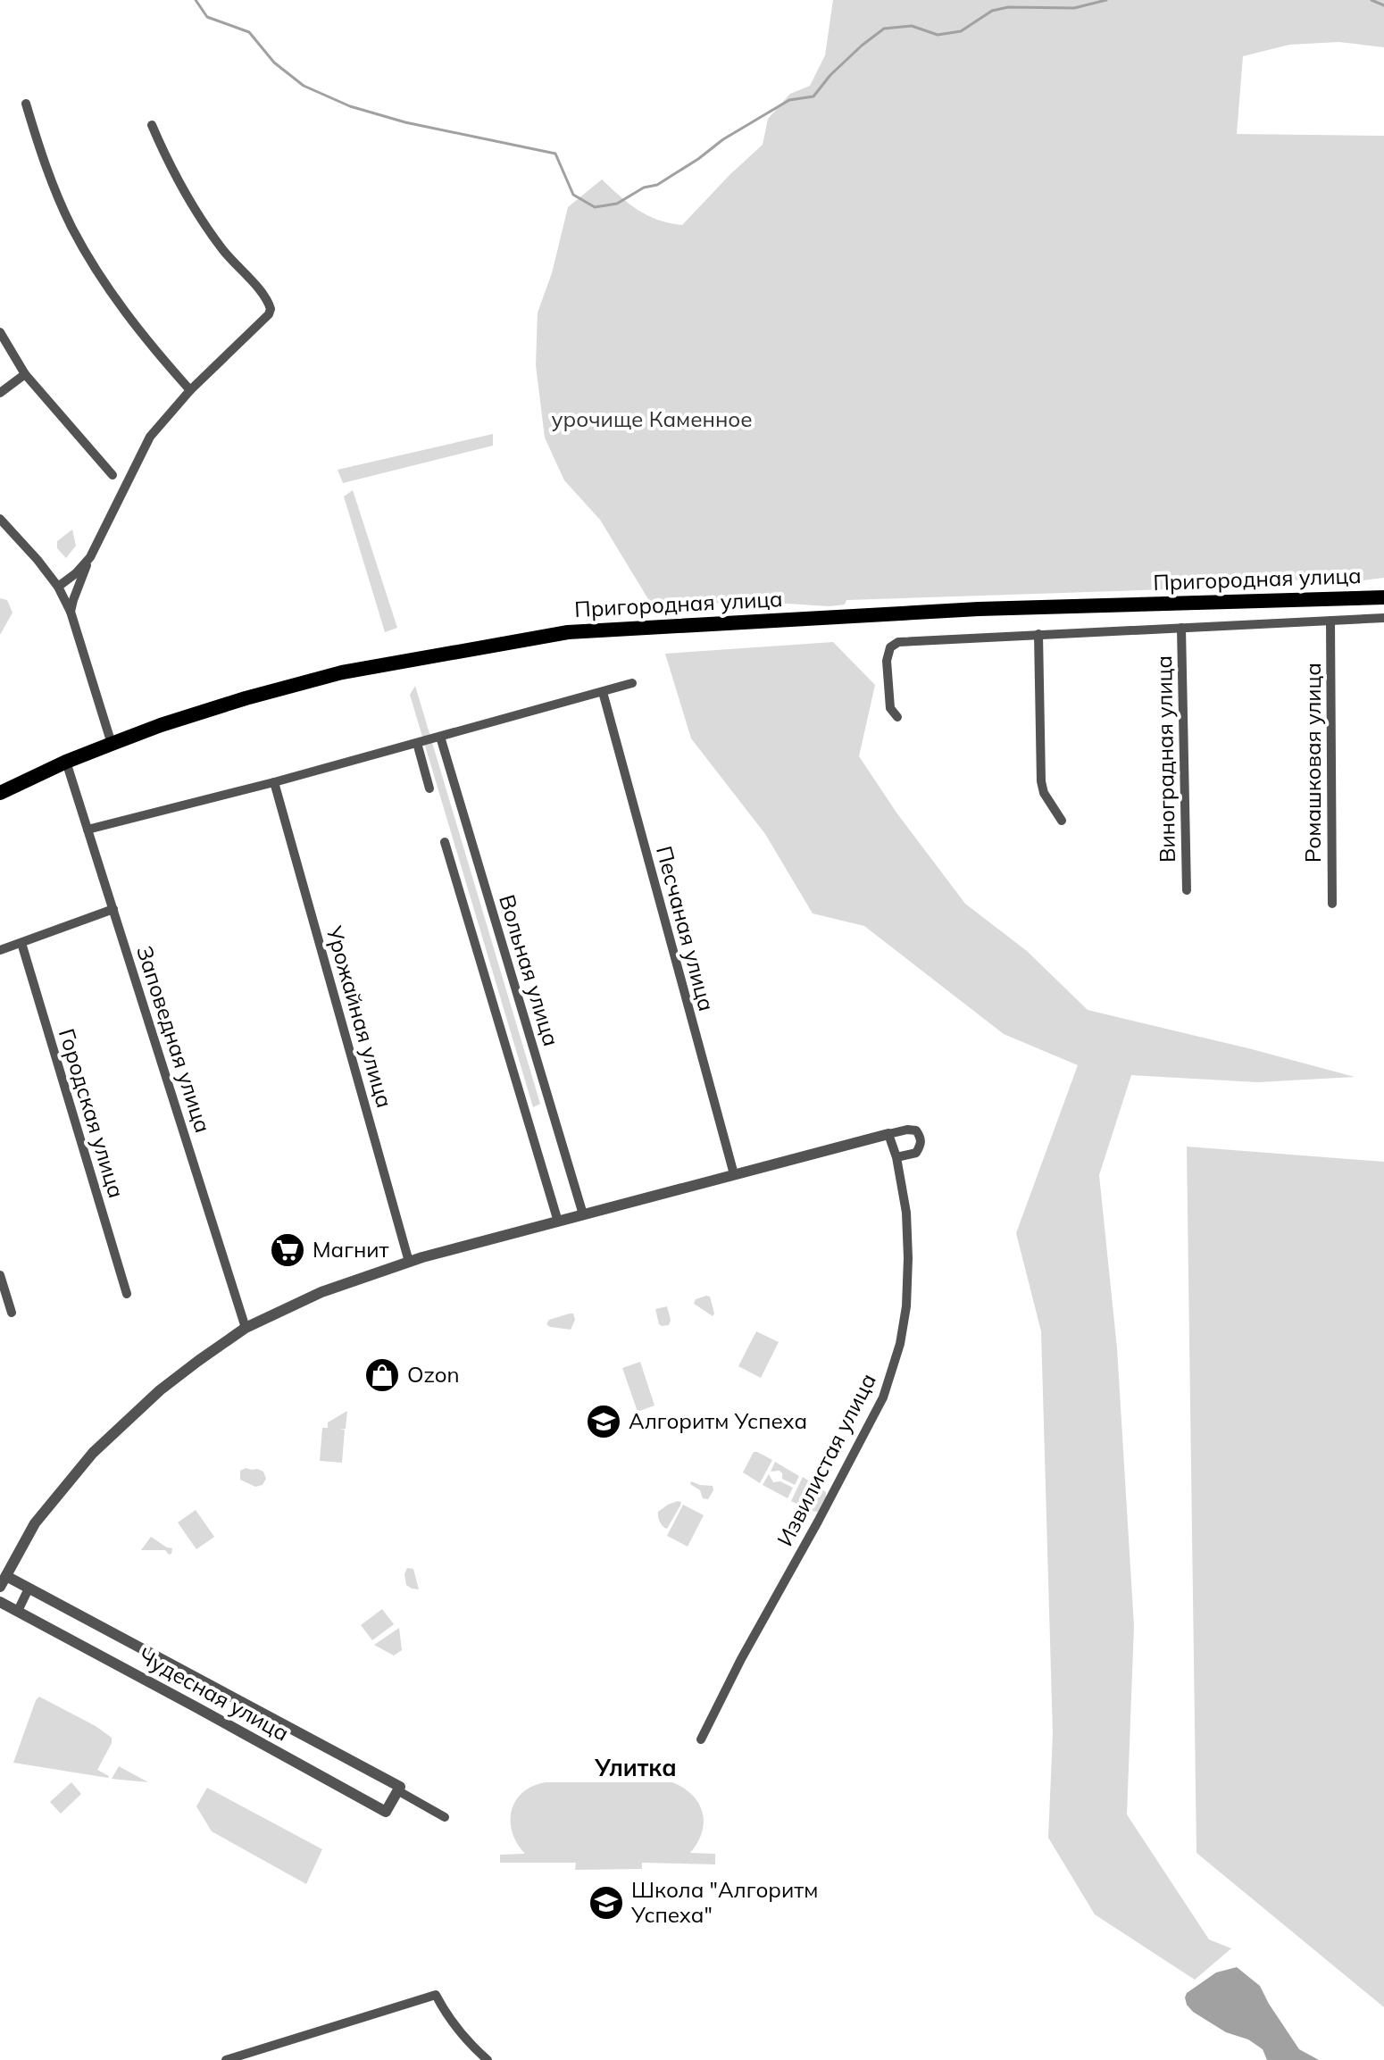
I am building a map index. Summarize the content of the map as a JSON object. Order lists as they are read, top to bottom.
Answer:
{
  "streets": {
    "main road": ["Пригородная улица"],
    "street": [
      "Виноградная улица",
      "Ромашковая улица",
      "Песчаная улица",
      "Вольная улица",
      "Урожайная улица",
      "Заповедная улица",
      "Городская улица",
      "Извилистая улица",
      "Чудесная улица"
    ]
  },
  "crossings": [
    ["Пригородная улица", "Виноградная улица"],
    ["Пригородная улица", "Ромашковая улица"],
    ["Пригородная улица", "Заповедная улица"]
  ],
  "districts": ["Улитка"],
  "parks": ["урочище Каменное"],
  "places": {
    "supermarket": ["Магнит"],
    "shop": ["Ozon"],
    "school or university": ["Алгоритм Успеха", "Школа \"Алгоритм Успеха\""]
  }
}
